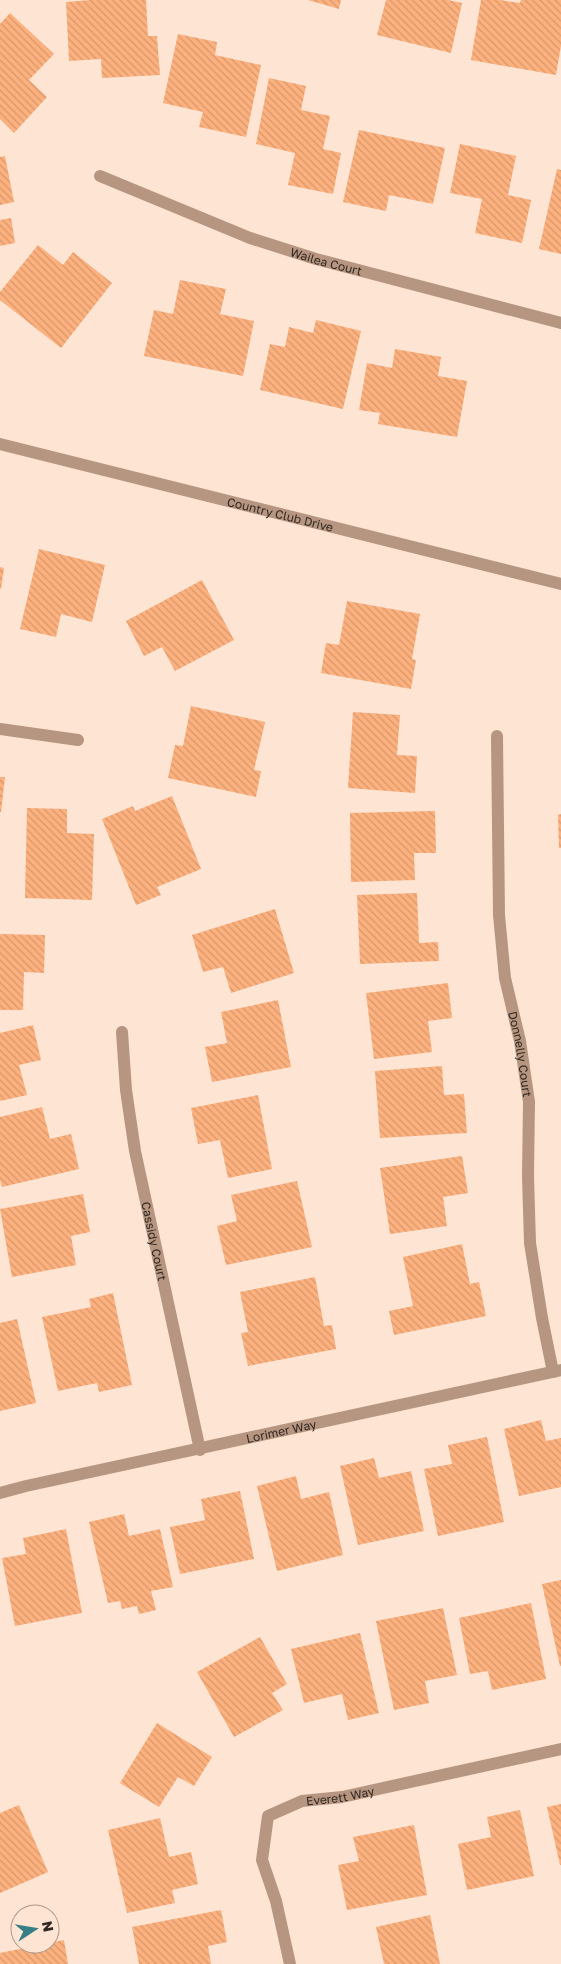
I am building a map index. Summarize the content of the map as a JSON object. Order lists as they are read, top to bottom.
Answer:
{
  "streets": {
    "street": [
      "Wailea Court",
      "Country Club Drive",
      "Donnelly Court",
      "Cassidy Court",
      "Lorimer Way",
      "Everett Way"
    ]
  },
  "crossings": [
    ["Donnelly Court", "Lorimer Way"],
    ["Cassidy Court", "Lorimer Way"]
  ],
  "north": "right"
}
